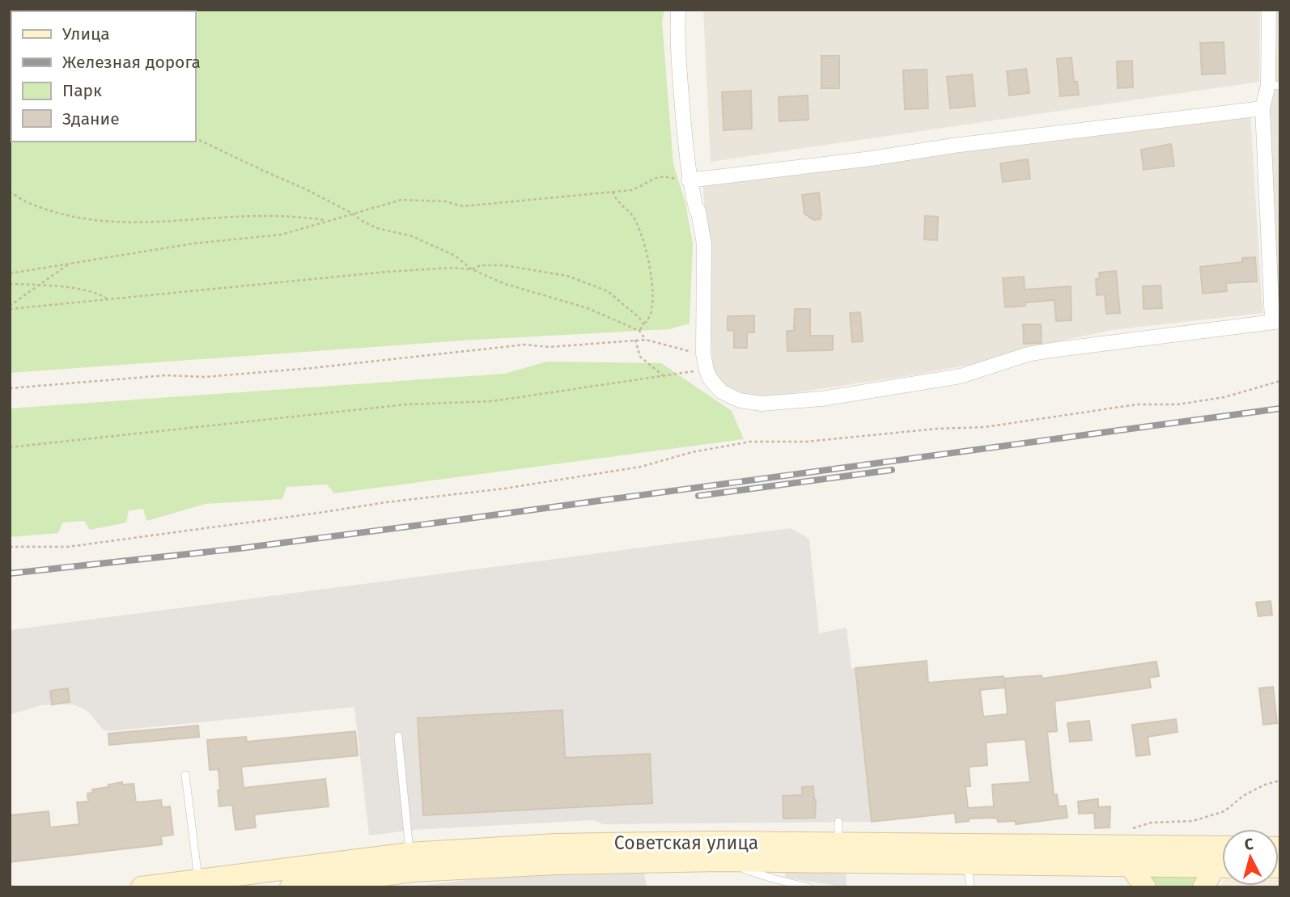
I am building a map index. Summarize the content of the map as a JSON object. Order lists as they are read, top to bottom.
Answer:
{
  "streets": {
    "main road": ["Советская улица"]
  },
  "legend": [
    "Улица",
    "Железная дорога",
    "Парк",
    "Здание"
  ],
  "north": "top"
}
